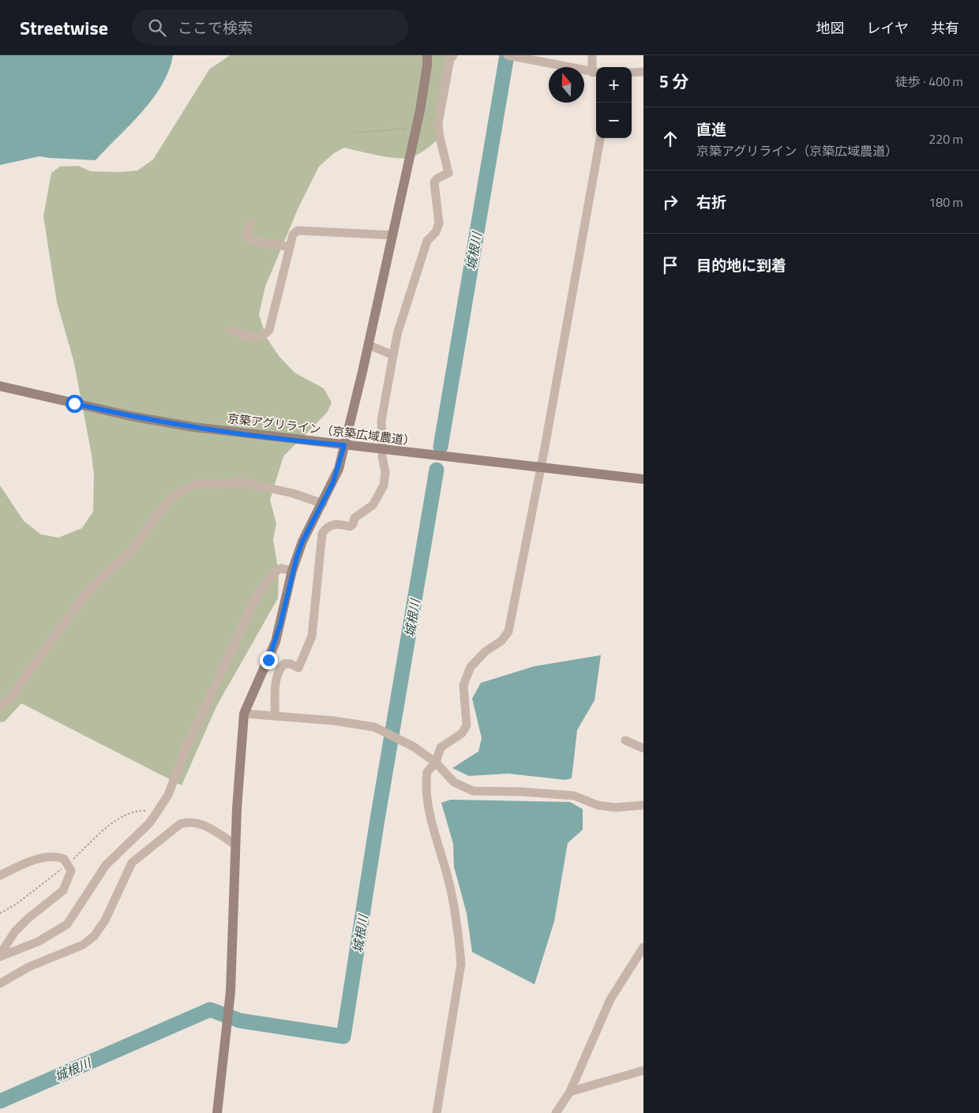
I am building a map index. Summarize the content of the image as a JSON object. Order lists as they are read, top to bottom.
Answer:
{
  "streets": {
    "street": ["京築アグリライン（京築広域農道）"]
  },
  "water": ["城根川"],
  "north": "top",
  "page": {
    "header": "Streetwise",
    "search": "ここで検索",
    "nav": ["地図", "レイヤ", "共有"],
    "heading": ["5 分", "徒歩 · 400 m"],
    "map_buttons": ["+", "−"],
    "list": [
      ["直進", "京築アグリライン（京築広域農道）", "220 m"],
      ["右折", "180 m"],
      "目的地に到着"
    ]
  }
}
